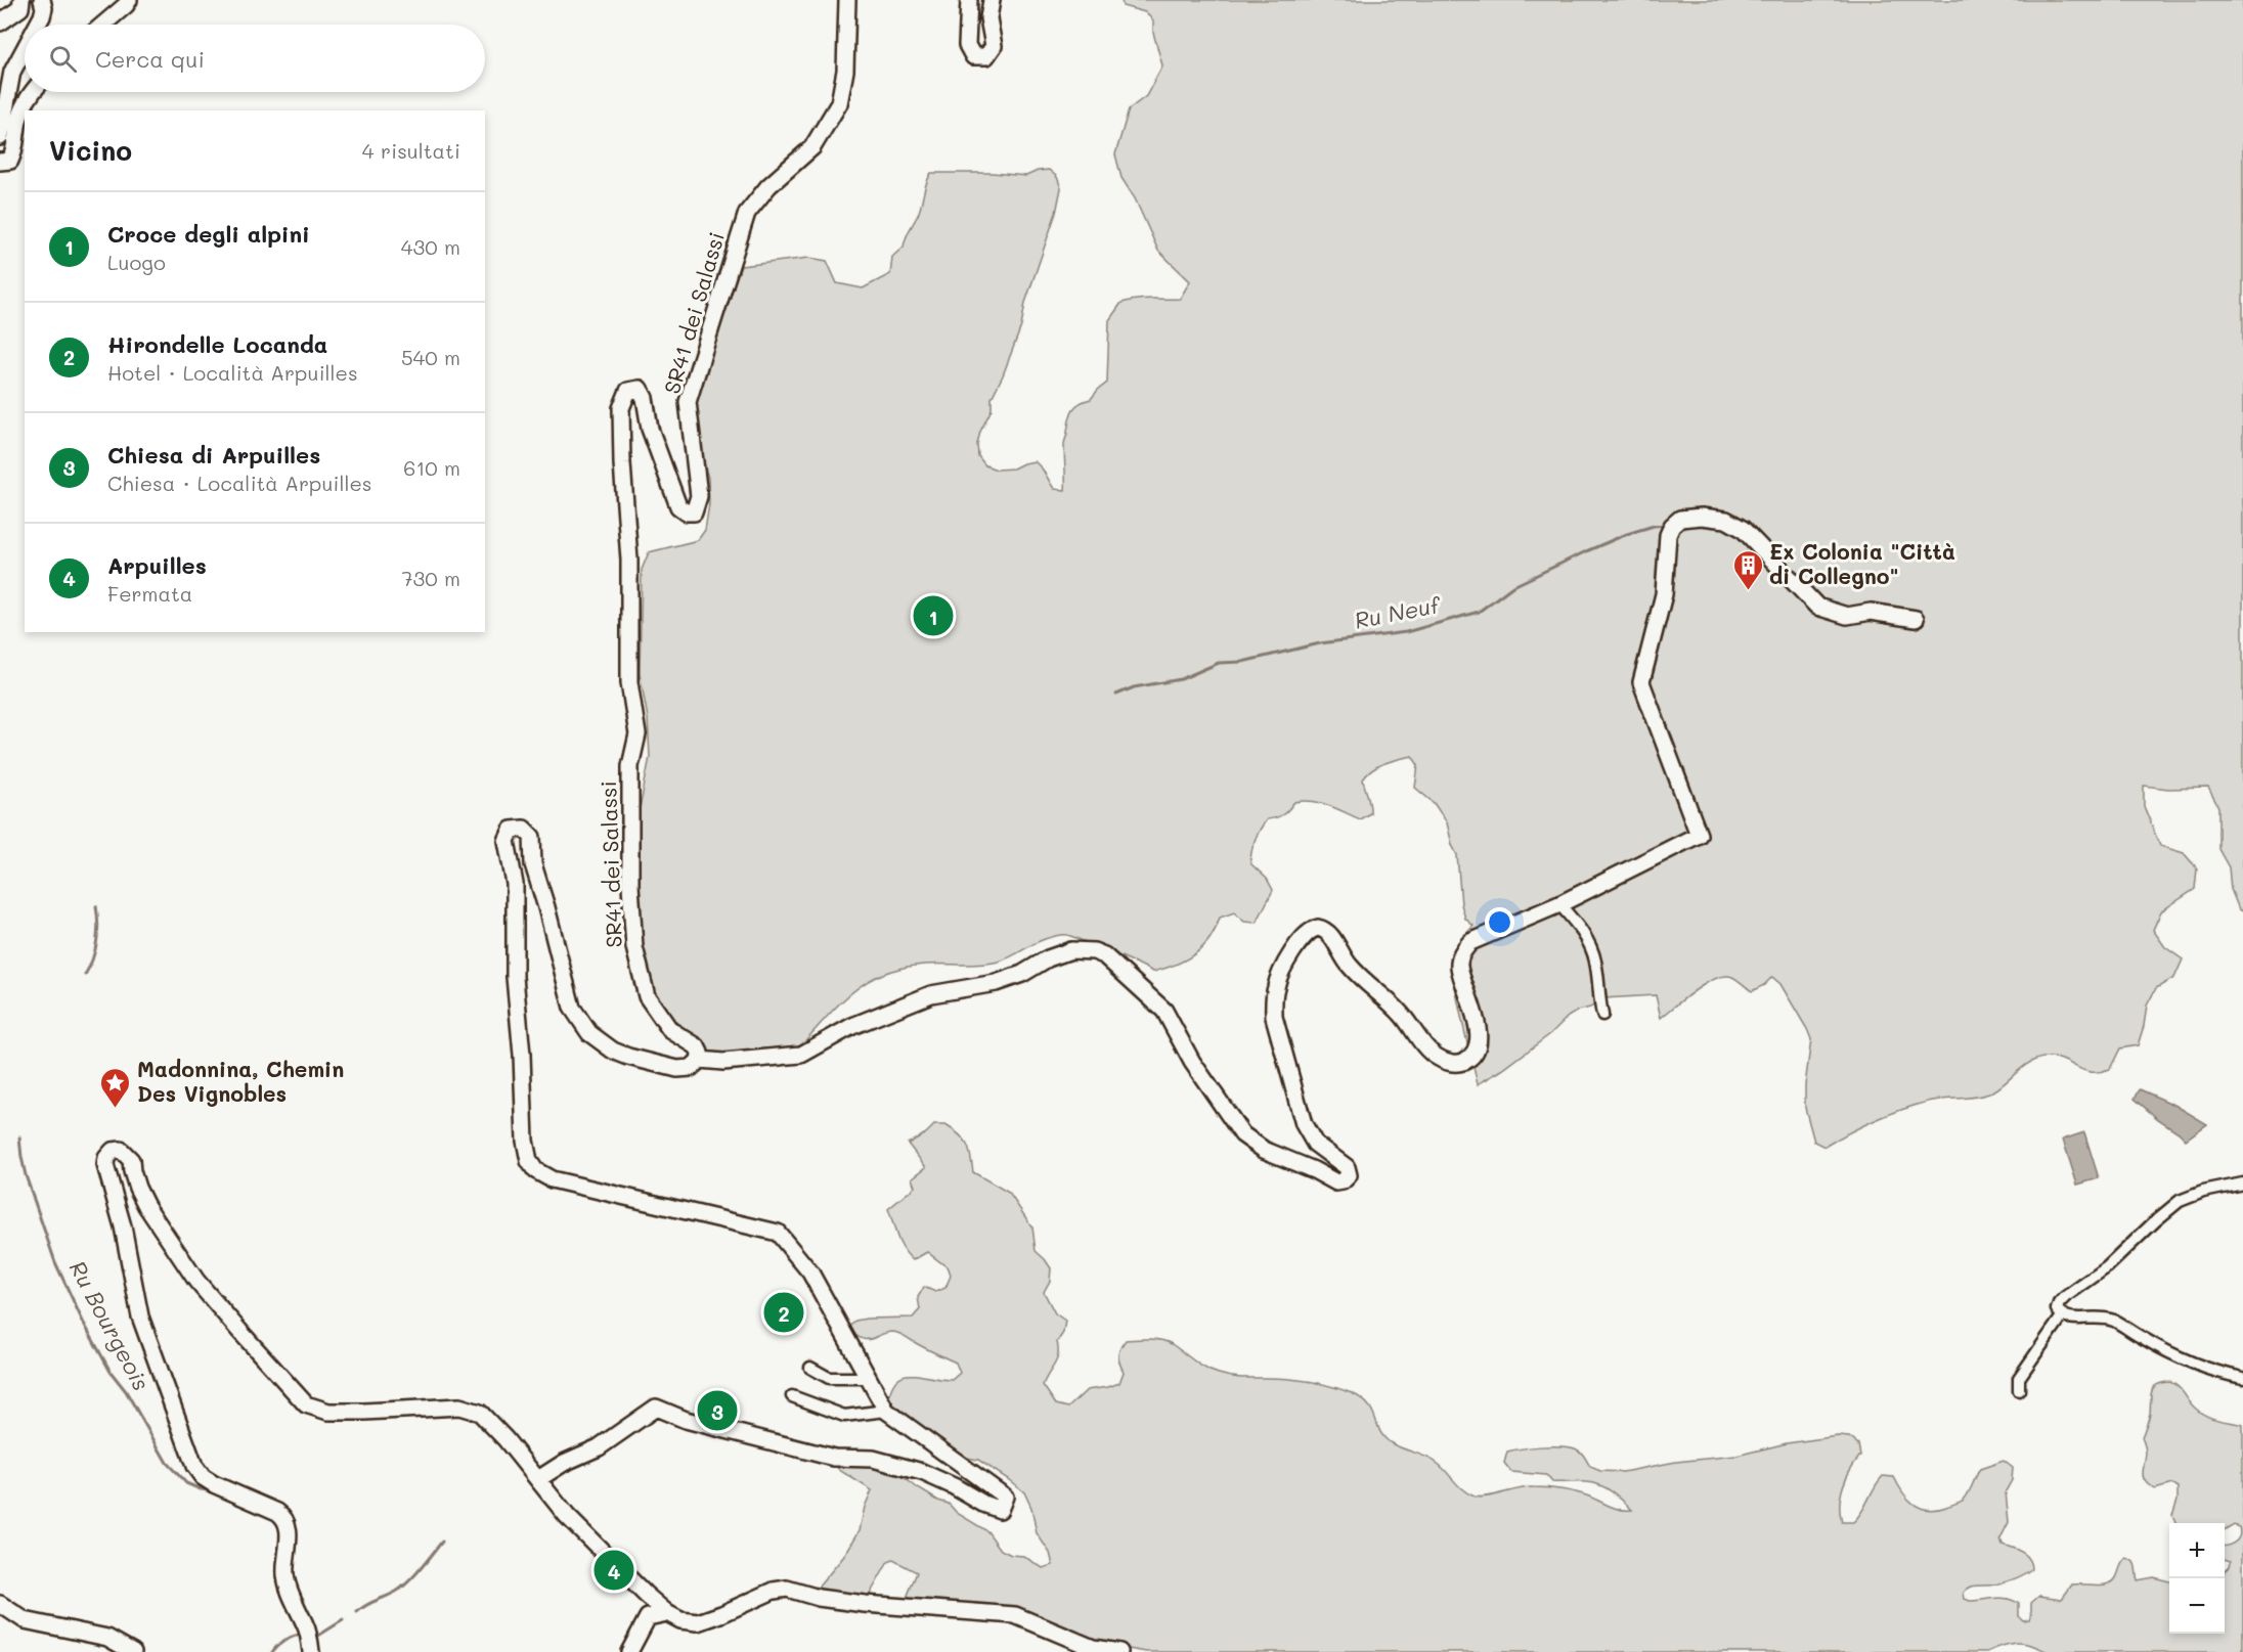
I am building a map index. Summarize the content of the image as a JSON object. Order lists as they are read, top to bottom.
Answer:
{
  "streets": {
    "street": ["SR41 dei Salassi"]
  },
  "water": ["Ru Neuf", "Ru Bourgeois"],
  "places": {
    "building": ["Ex Colonia \"Città di Collegno\""],
    "place": ["Madonnina, Chemin Des Vignobles"]
  },
  "page": {
    "search": "Cerca qui",
    "heading": ["Vicino", "4 risultati"],
    "list": [
      {
        "mark": "1",
        "name": "Croce degli alpini",
        "note": "Luogo",
        "value": "430 m"
      },
      {
        "mark": "2",
        "name": "Hirondelle Locanda",
        "note": "Hotel · Località Arpuilles",
        "value": "540 m"
      },
      {
        "mark": "3",
        "name": "Chiesa di Arpuilles",
        "note": "Chiesa · Località Arpuilles",
        "value": "610 m"
      },
      {
        "mark": "4",
        "name": "Arpuilles",
        "note": "Fermata",
        "value": "730 m"
      }
    ],
    "pins": [
      "1",
      "2",
      "3",
      "4"
    ],
    "map_buttons": ["+", "−"]
  }
}
